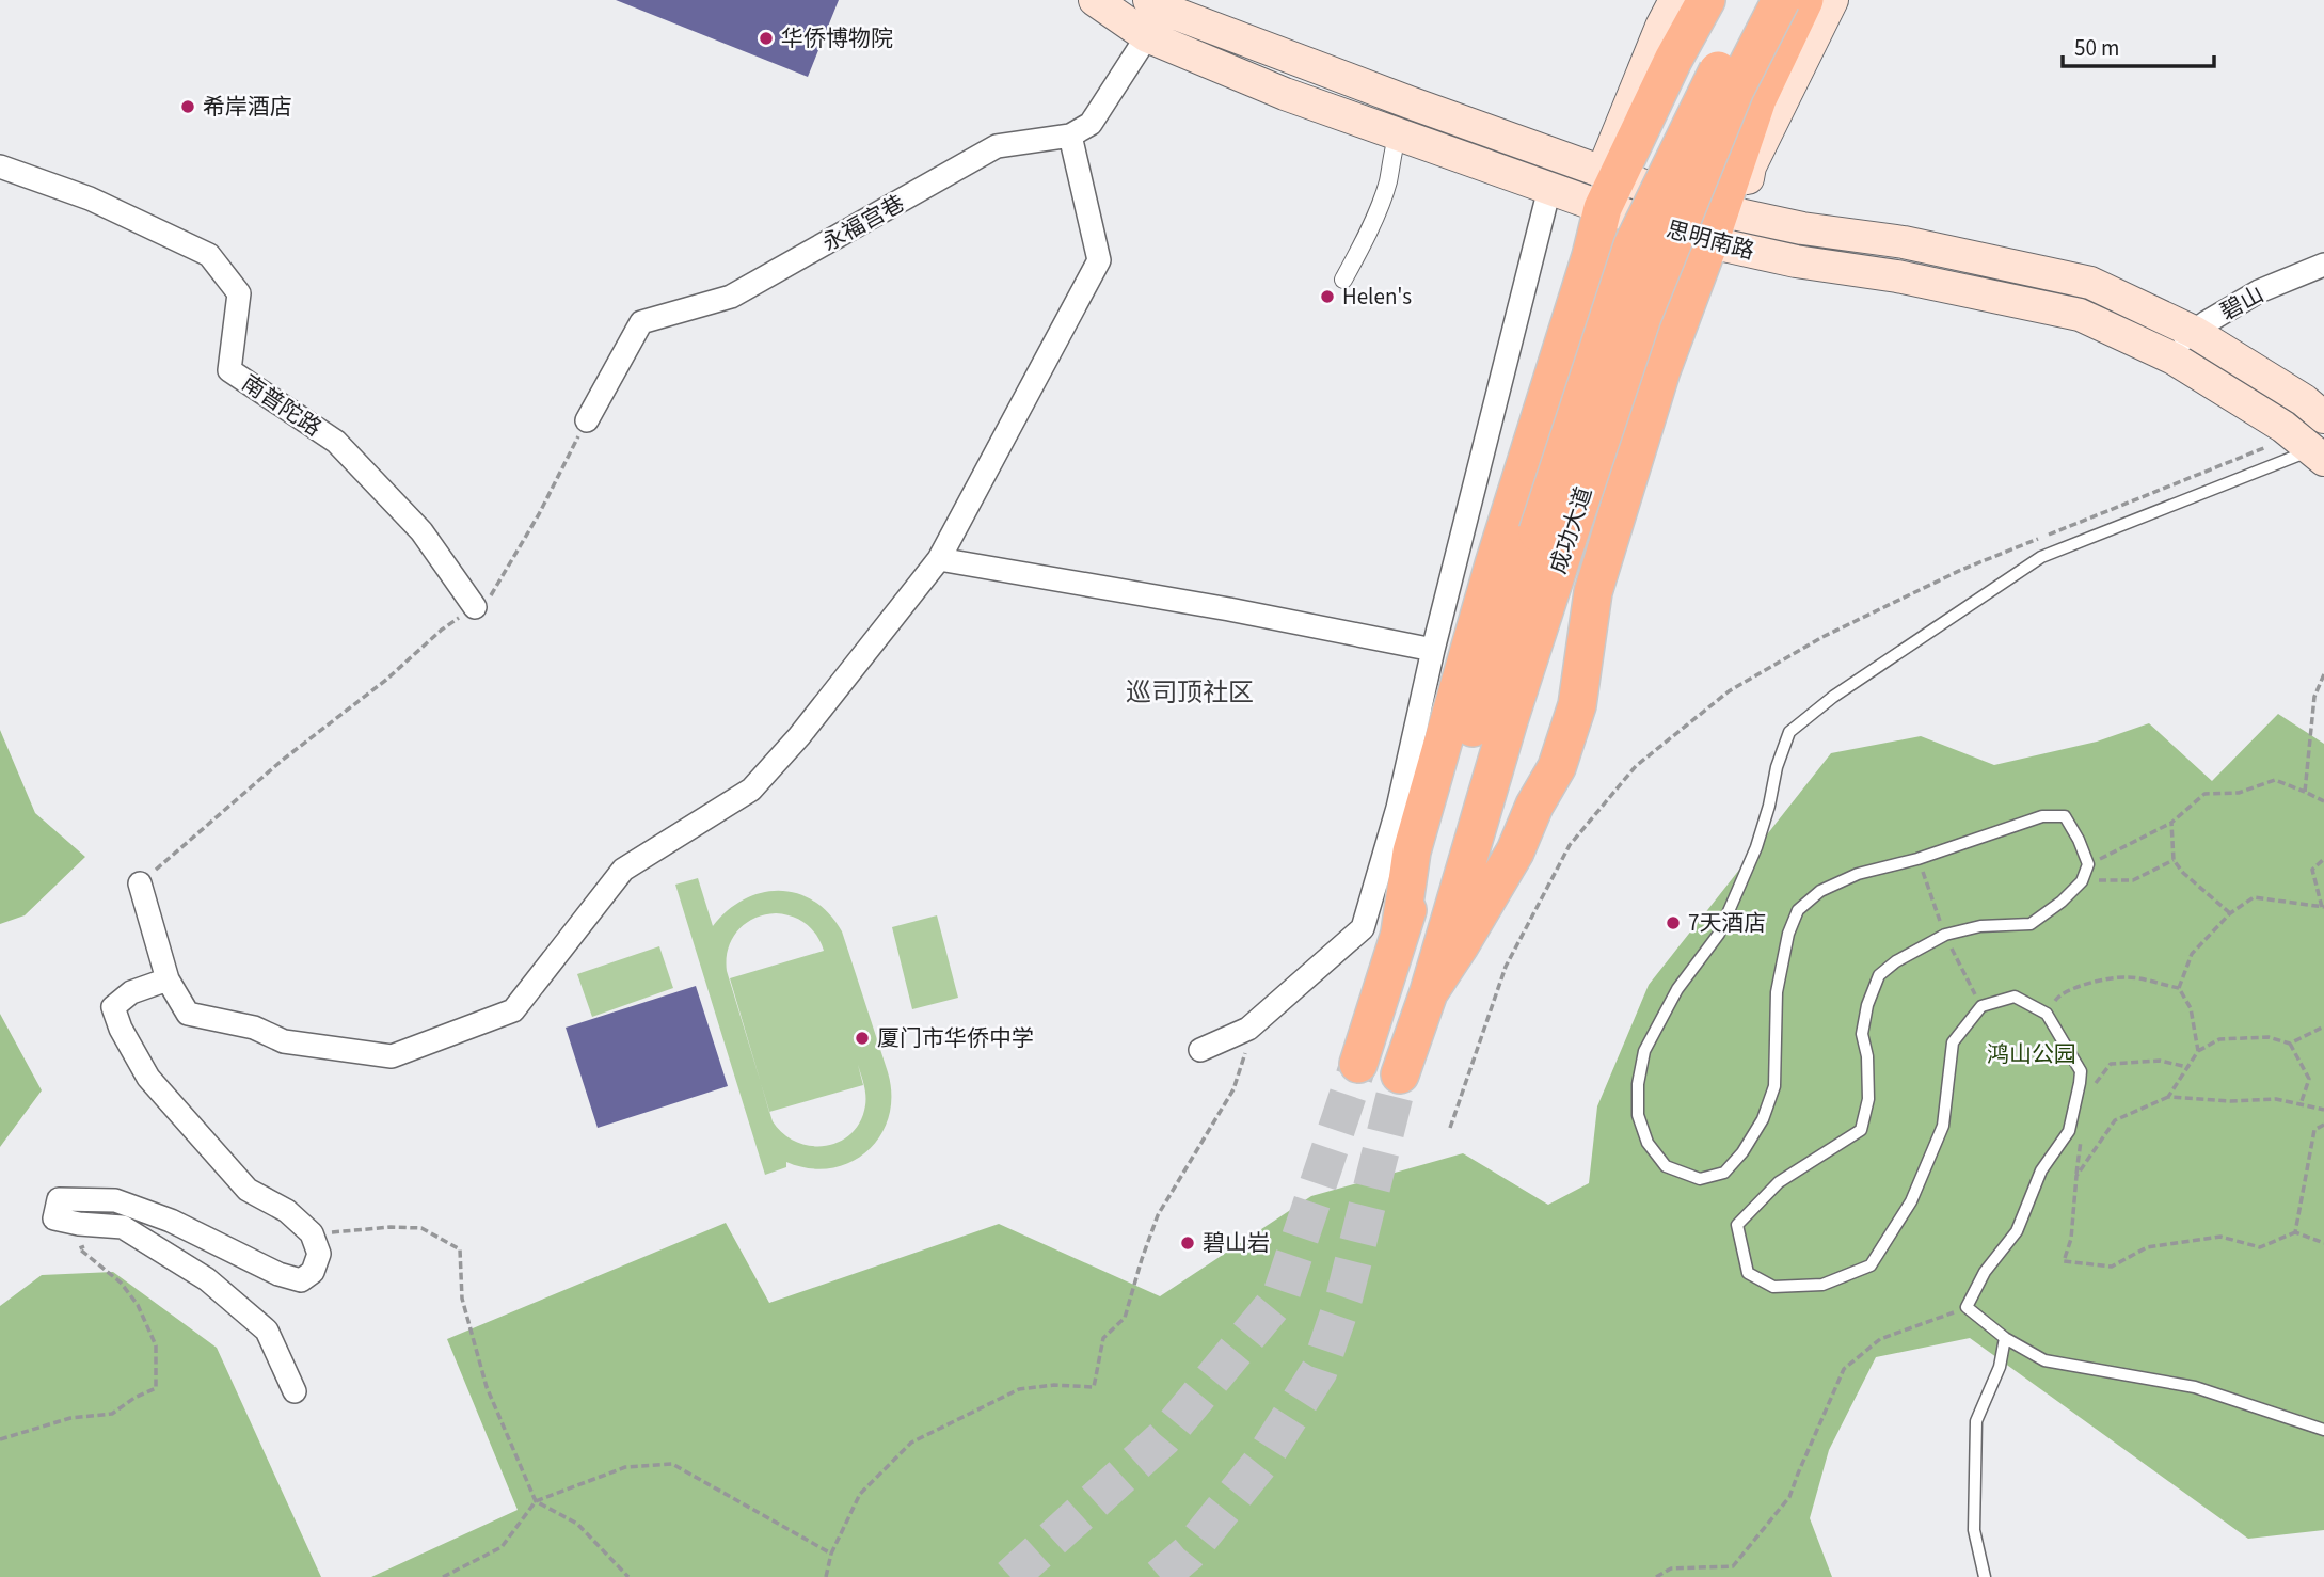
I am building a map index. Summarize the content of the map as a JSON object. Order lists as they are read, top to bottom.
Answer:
{
  "streets": {
    "highway": ["成功大道"],
    "main road": ["思明南路"],
    "street": ["永福宫巷", "碧山", "南普陀路"]
  },
  "crossings": [
    ["思明南路", "碧山"]
  ],
  "districts": ["巡司顶社区"],
  "parks": ["鸿山公园"],
  "places": [
    "华侨博物院",
    "希岸酒店",
    "Helen's",
    "7天酒店",
    "厦门市华侨中学",
    "碧山岩"
  ],
  "scale_bar": "50 m"
}
